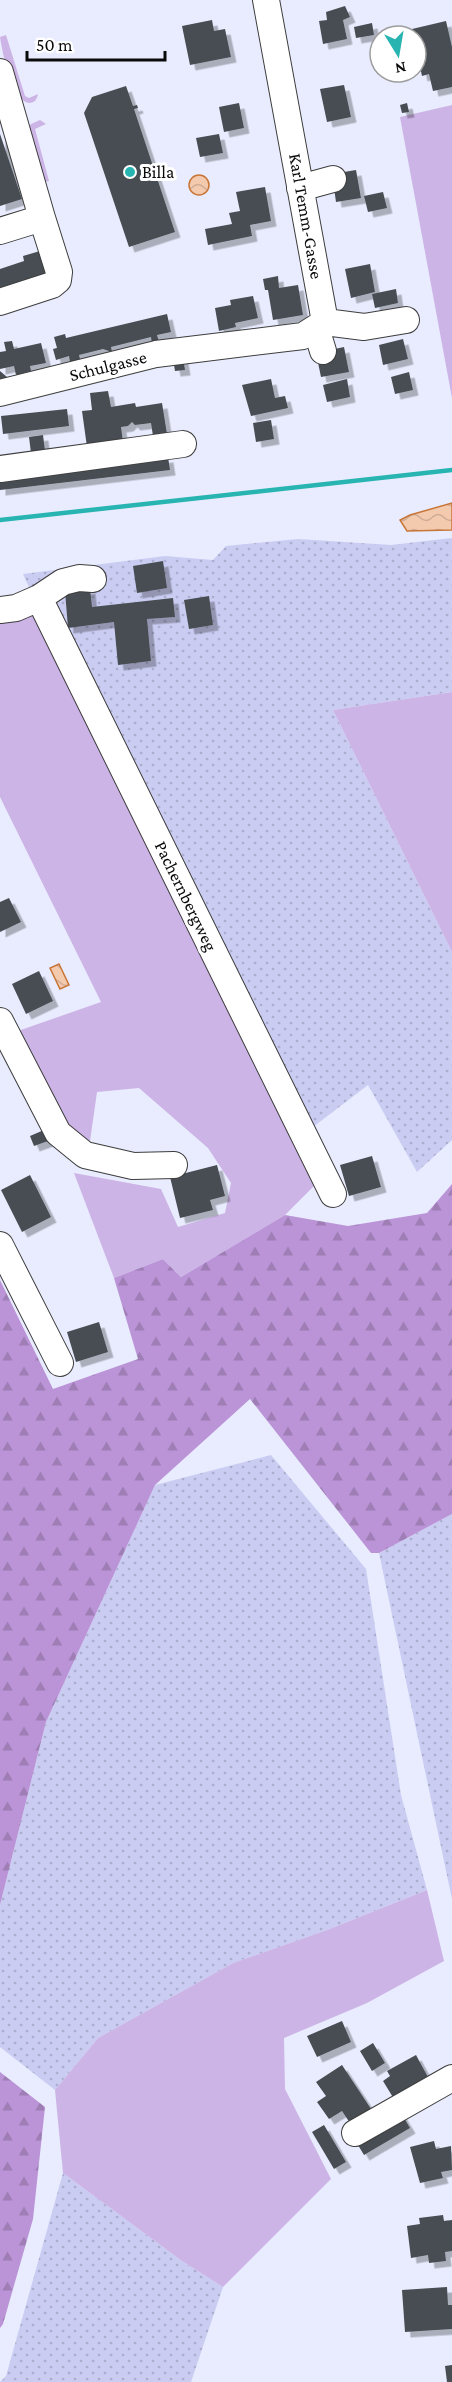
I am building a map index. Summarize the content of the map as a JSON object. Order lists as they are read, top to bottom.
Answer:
{
  "streets": {
    "street": ["Karl Temm-Gasse", "Schulgasse", "Pachernbergweg"]
  },
  "crossings": [
    ["Karl Temm-Gasse", "Schulgasse"]
  ],
  "places": ["Billa"],
  "scale_bar": "50 m",
  "north": "bottom"
}
